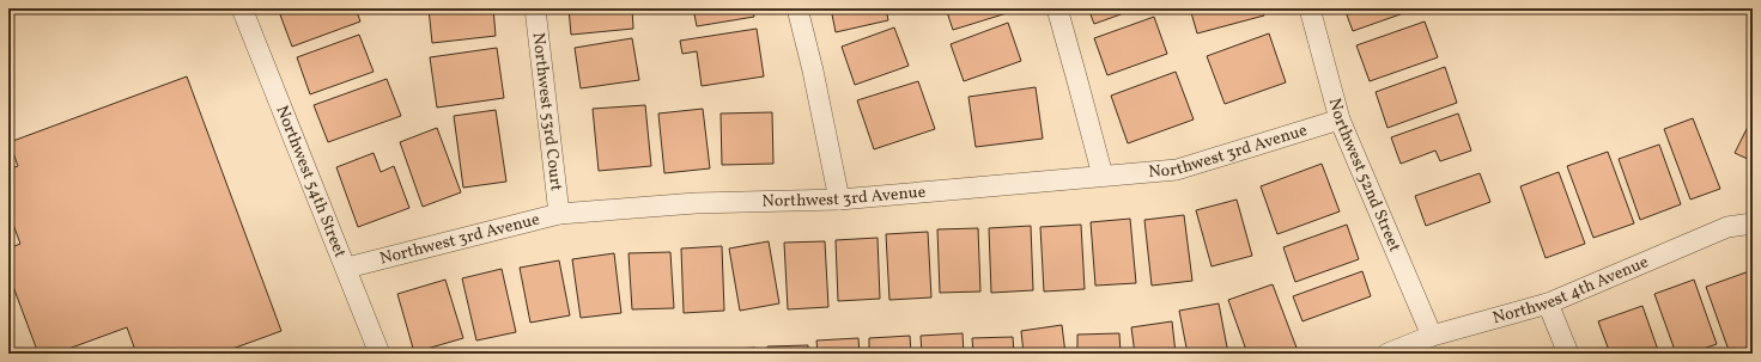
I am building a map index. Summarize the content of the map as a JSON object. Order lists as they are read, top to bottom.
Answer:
{
  "streets": {
    "street": [
      "Northwest 53rd Court",
      "Northwest 3rd Avenue",
      "Northwest 52nd Street",
      "Northwest 54th Street",
      "Northwest 4th Avenue"
    ]
  },
  "crossings": [
    ["Northwest 53rd Court", "Northwest 3rd Avenue"],
    ["Northwest 3rd Avenue", "Northwest 52nd Street"],
    ["Northwest 3rd Avenue", "Northwest 54th Street"],
    ["Northwest 52nd Street", "Northwest 4th Avenue"]
  ]
}
